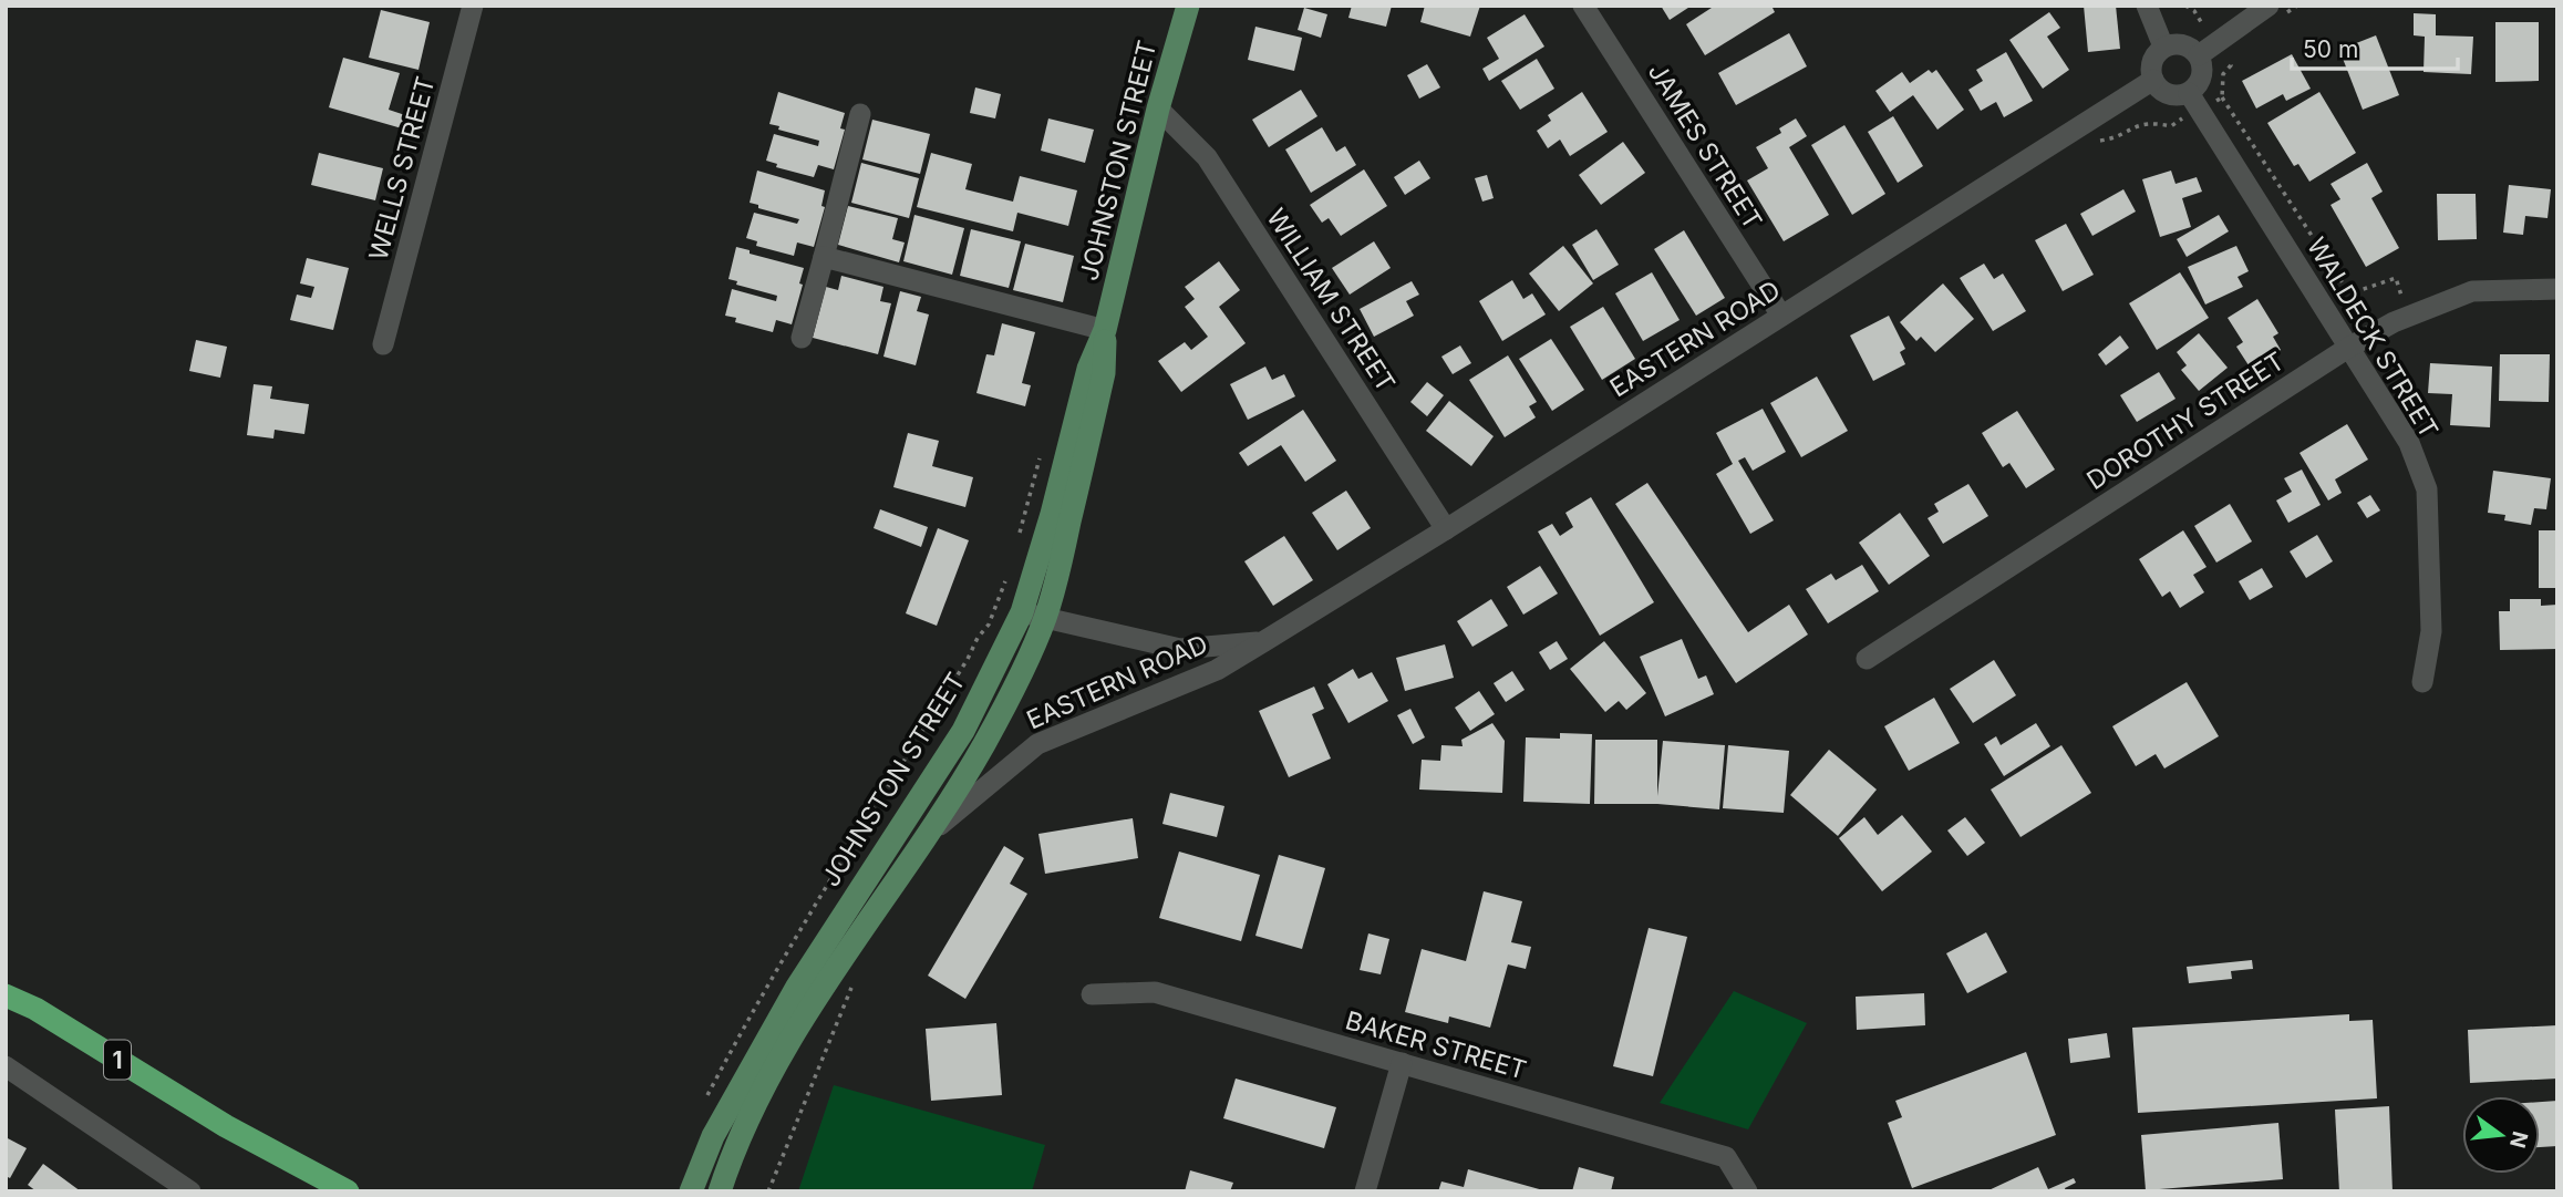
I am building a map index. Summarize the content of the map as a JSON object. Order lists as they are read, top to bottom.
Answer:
{
  "streets": {
    "highway": ["1"],
    "main road": ["JOHNSTON STREET"],
    "street": [
      "JAMES STREET",
      "WELLS STREET",
      "WILLIAM STREET",
      "WALDECK STREET",
      "EASTERN ROAD",
      "DOROTHY STREET",
      "BAKER STREET"
    ]
  },
  "crossings": [
    ["JAMES STREET", "EASTERN ROAD"],
    ["JOHNSTON STREET", "WILLIAM STREET"],
    ["JOHNSTON STREET", "EASTERN ROAD"],
    ["WILLIAM STREET", "EASTERN ROAD"],
    ["WALDECK STREET", "EASTERN ROAD"],
    ["WALDECK STREET", "DOROTHY STREET"]
  ],
  "scale_bar": "50 m",
  "north": "right"
}
